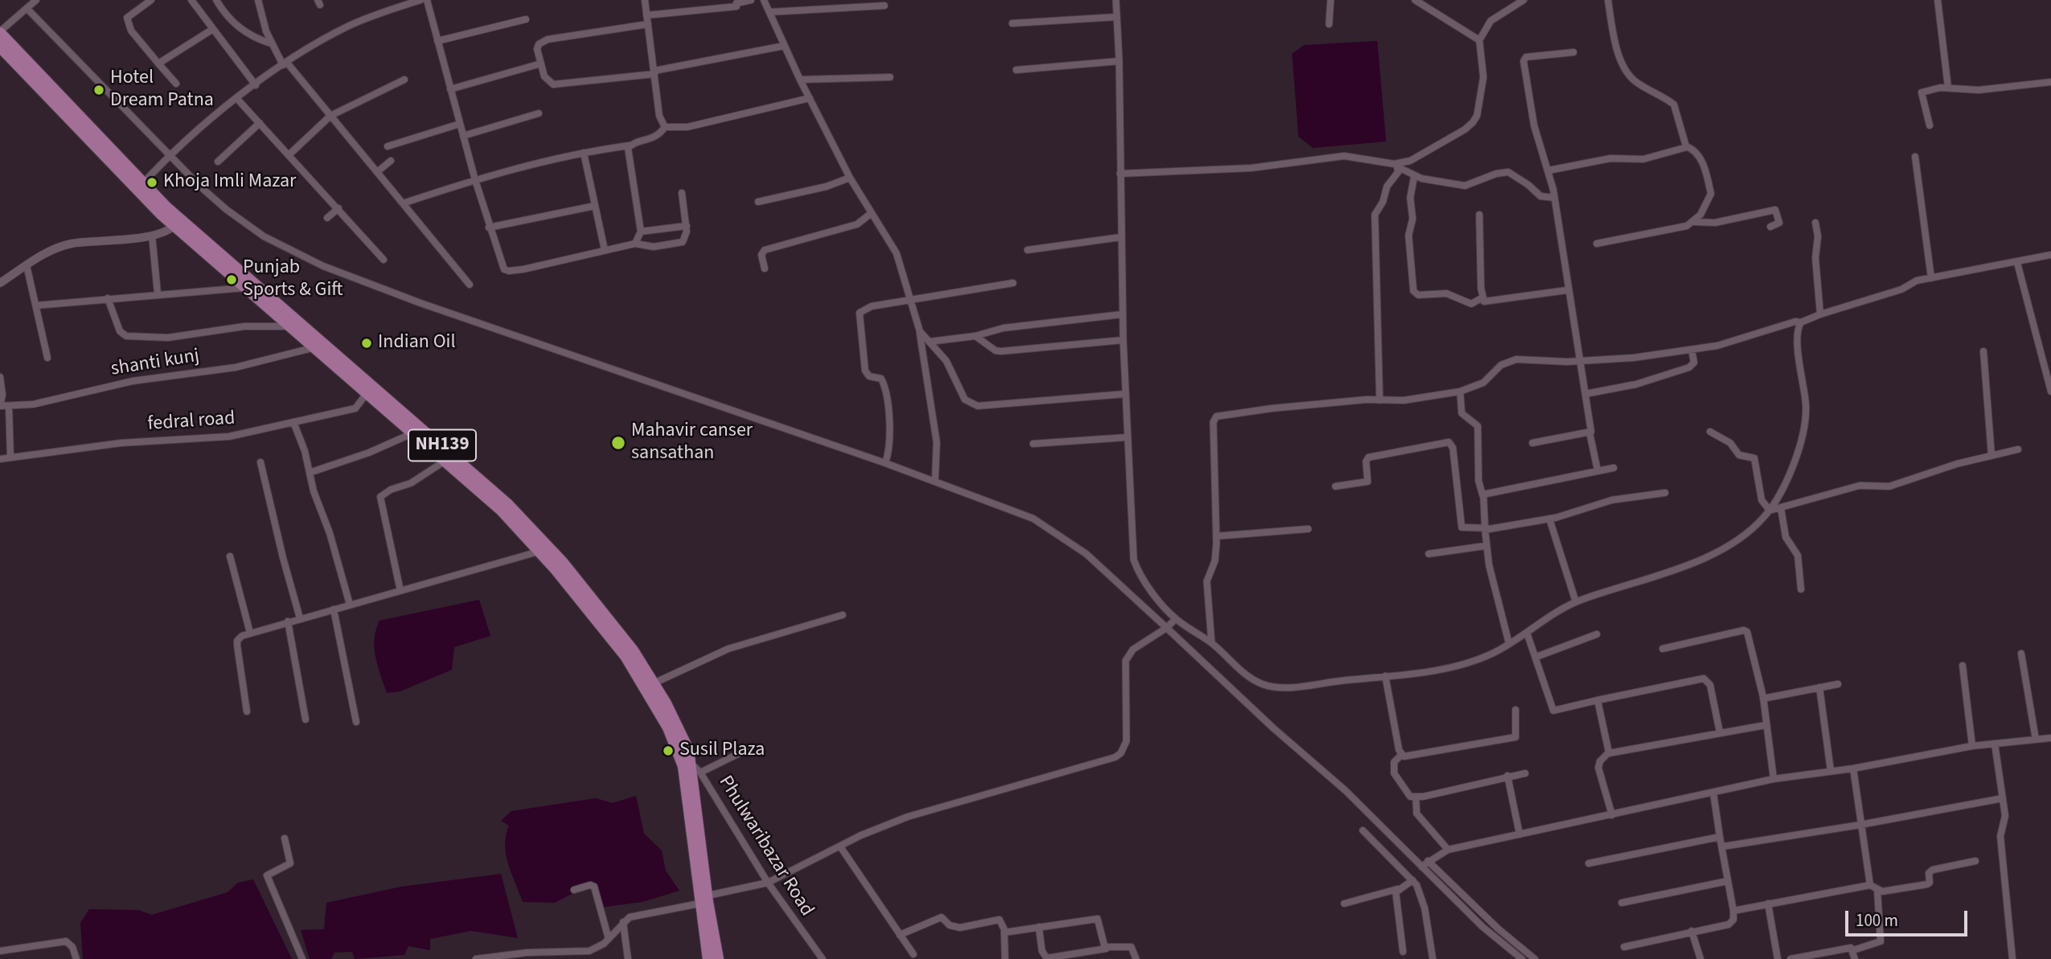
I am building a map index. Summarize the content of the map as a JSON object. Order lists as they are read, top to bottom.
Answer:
{
  "streets": {
    "highway": ["NH139"],
    "street": ["shanti kunj", "fedral road", "Phulwaribazar Road"]
  },
  "crossings": [
    ["shanti kunj", "NH139"],
    ["fedral road", "NH139"],
    ["NH139", "Phulwaribazar Road"]
  ],
  "places": [
    "Hotel Dream Patna",
    "Khoja Imli Mazar",
    "Punjab Sports & Gift",
    "Indian Oil",
    "Mahavir canser sansathan",
    "Susil Plaza"
  ],
  "scale_bar": "100 m"
}
